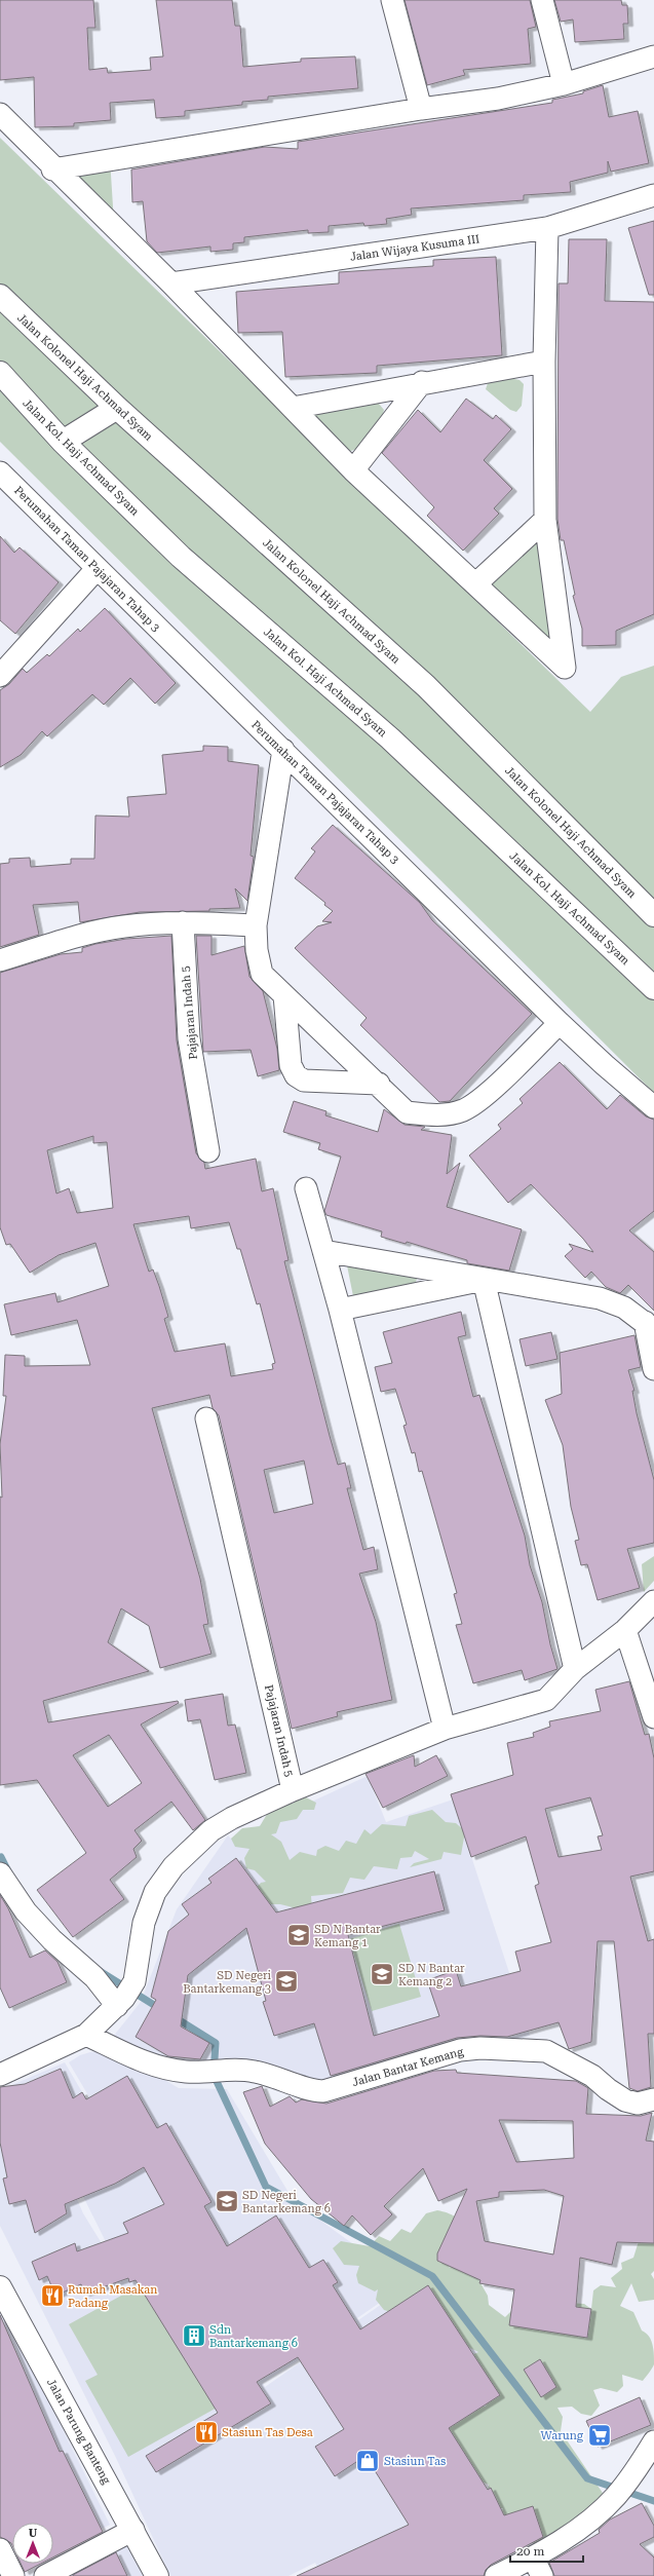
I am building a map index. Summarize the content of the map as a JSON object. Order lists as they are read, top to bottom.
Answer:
{
  "streets": {
    "main road": ["Jalan Kolonel Haji Achmad Syam", "Jalan Kol. Haji Achmad Syam", "Jalan Parung Banteng"],
    "street": [
      "Jalan Wijaya Kusuma III",
      "Perumahan Taman Pajajaran Tahap 3",
      "Pajajaran Indah 5",
      "Jalan Bantar Kemang"
    ]
  },
  "places": {
    "school or university": [
      "SD N Bantar Kemang 1",
      "SD N Bantar Kemang 2",
      "SD Negeri Bantarkemang 3",
      "SD Negeri Bantarkemang 6"
    ],
    "restaurant": ["Rumah Masakan Padang", "Stasiun Tas Desa"],
    "building": ["Sdn Bantarkemang 6"],
    "supermarket": ["Warung"],
    "shop": ["Stasiun Tas"]
  },
  "scale_bar": "20 m",
  "north": "top"
}
